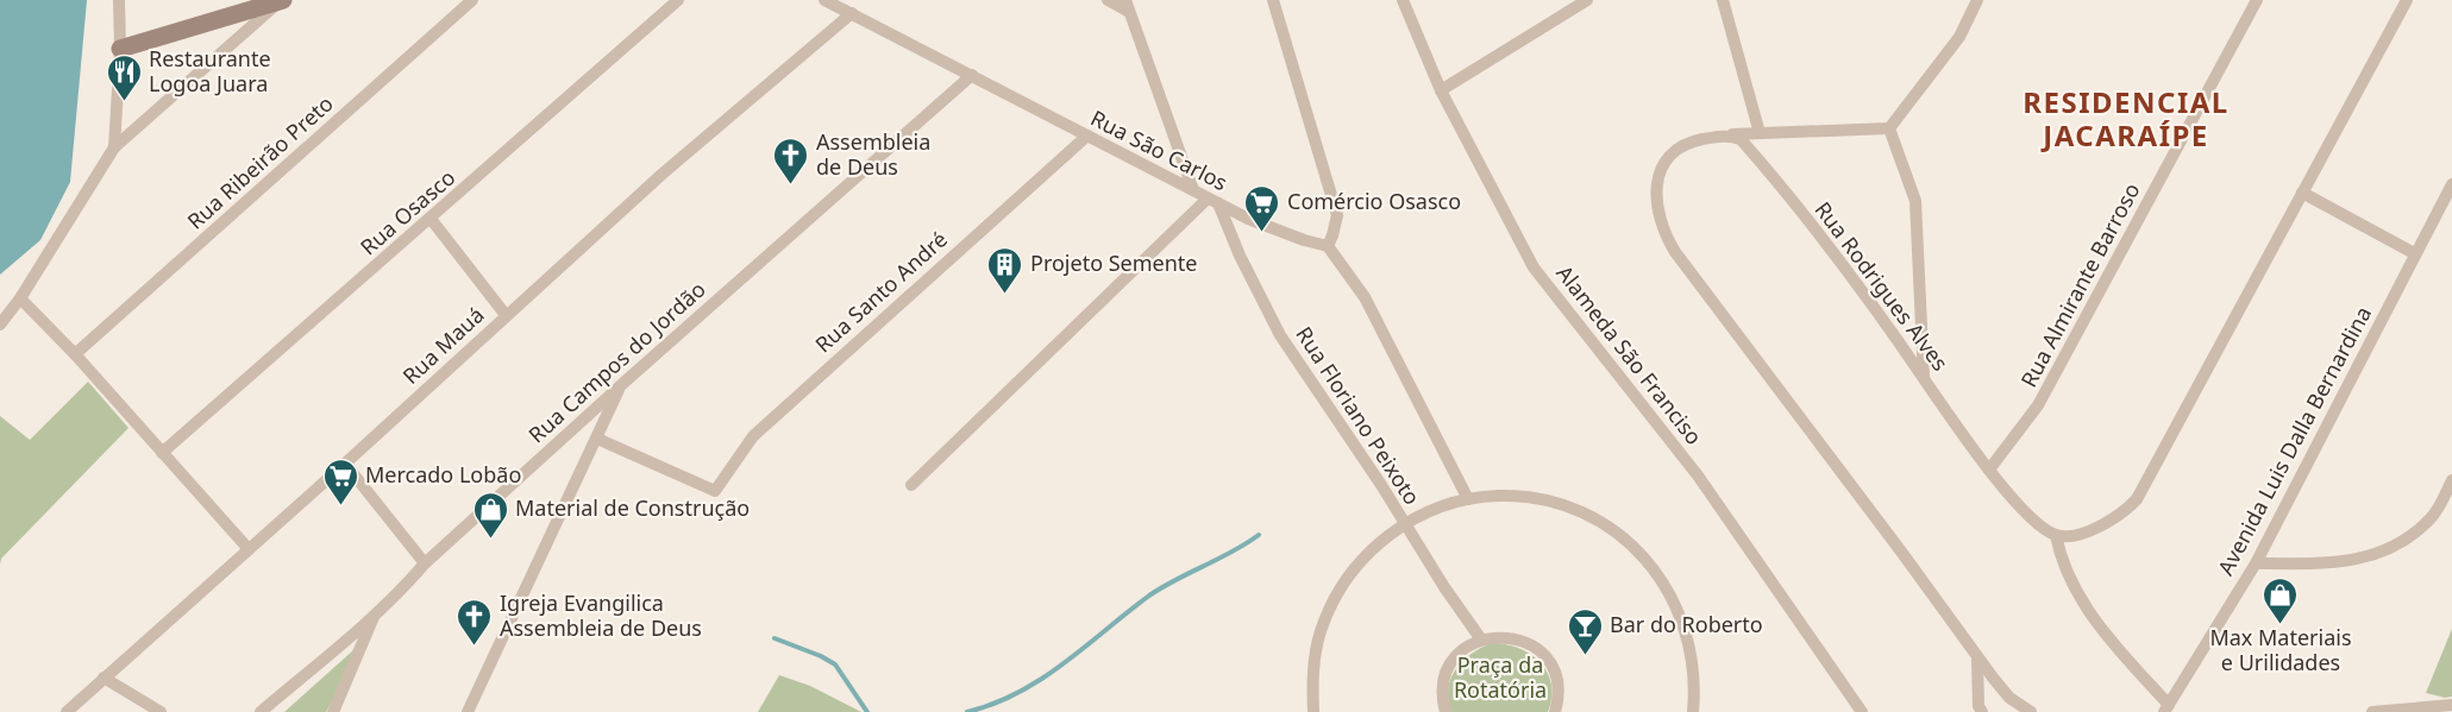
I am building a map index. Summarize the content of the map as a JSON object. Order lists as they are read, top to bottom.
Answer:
{
  "streets": {
    "street": [
      "Rua São Carlos",
      "Rua Ribeirão Preto",
      "Rua Osasco",
      "Rua Almirante Barroso",
      "Rua Rodrigues Alves",
      "Rua Santo André",
      "Rua Mauá",
      "Alameda São Franciso",
      "Rua Campos do Jordão",
      "Rua Floriano Peixoto",
      "Avenida Luis Dalla Bernardina"
    ]
  },
  "crossings": [
    ["Rua São Carlos", "Rua Santo André"],
    ["Rua São Carlos", "Rua Mauá"],
    ["Rua São Carlos", "Rua Campos do Jordão"],
    ["Rua São Carlos", "Rua Floriano Peixoto"],
    ["Rua Almirante Barroso", "Rua Rodrigues Alves"]
  ],
  "districts": ["RESIDENCIAL JACARAÍPE"],
  "parks": ["Praça da Rotatória"],
  "places": {
    "restaurant": ["Restaurante Logoa Juara"],
    "church": ["Assembleia de Deus", "Igreja Evangilica Assembleia de Deus"],
    "supermarket": ["Comércio Osasco", "Mercado Lobão"],
    "building": ["Projeto Semente"],
    "shop": ["Material de Construção", "Max Materiais e Urilidades"],
    "bar": ["Bar do Roberto"]
  }
}
